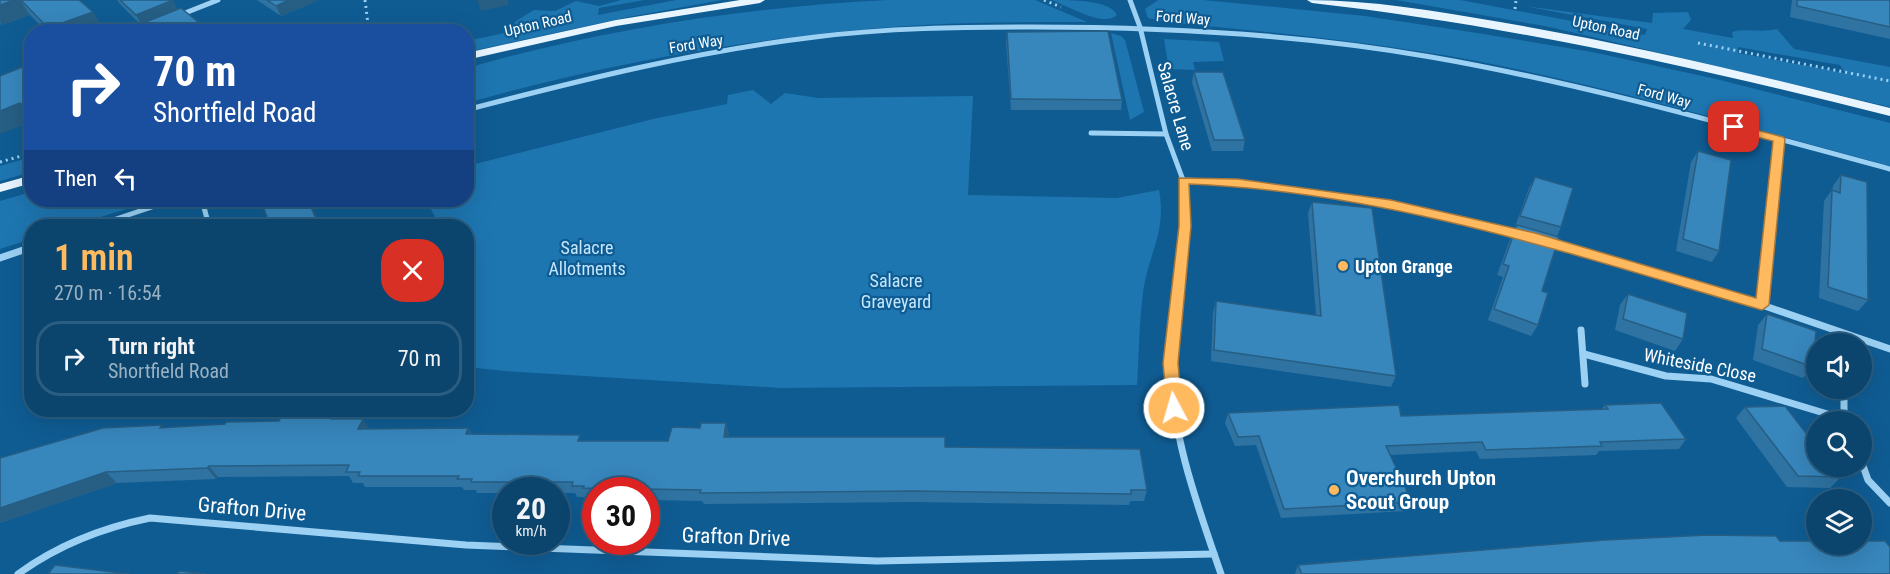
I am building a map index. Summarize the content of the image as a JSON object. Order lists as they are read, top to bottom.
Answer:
{
  "streets": {
    "main road": ["Upton Road"],
    "street": [
      "Ford Way",
      "Salacre Lane",
      "Whiteside Close",
      "Grafton Drive"
    ]
  },
  "crossings": [
    ["Ford Way", "Salacre Lane"],
    ["Salacre Lane", "Grafton Drive"]
  ],
  "parks": ["Salacre Allotments", "Salacre Graveyard"],
  "places": ["Upton Grange", "Overchurch Upton Scout Group"],
  "page": {
    "turn": ["70 m", "Shortfield Road"],
    "then": "Then",
    "heading": ["1 min", "270 m · 16:54"],
    "list": [
      {
        "name": "Turn right",
        "note": "Shortfield Road",
        "value": "70 m"
      }
    ],
    "speed": "20 km/h",
    "limit": "30"
  }
}
